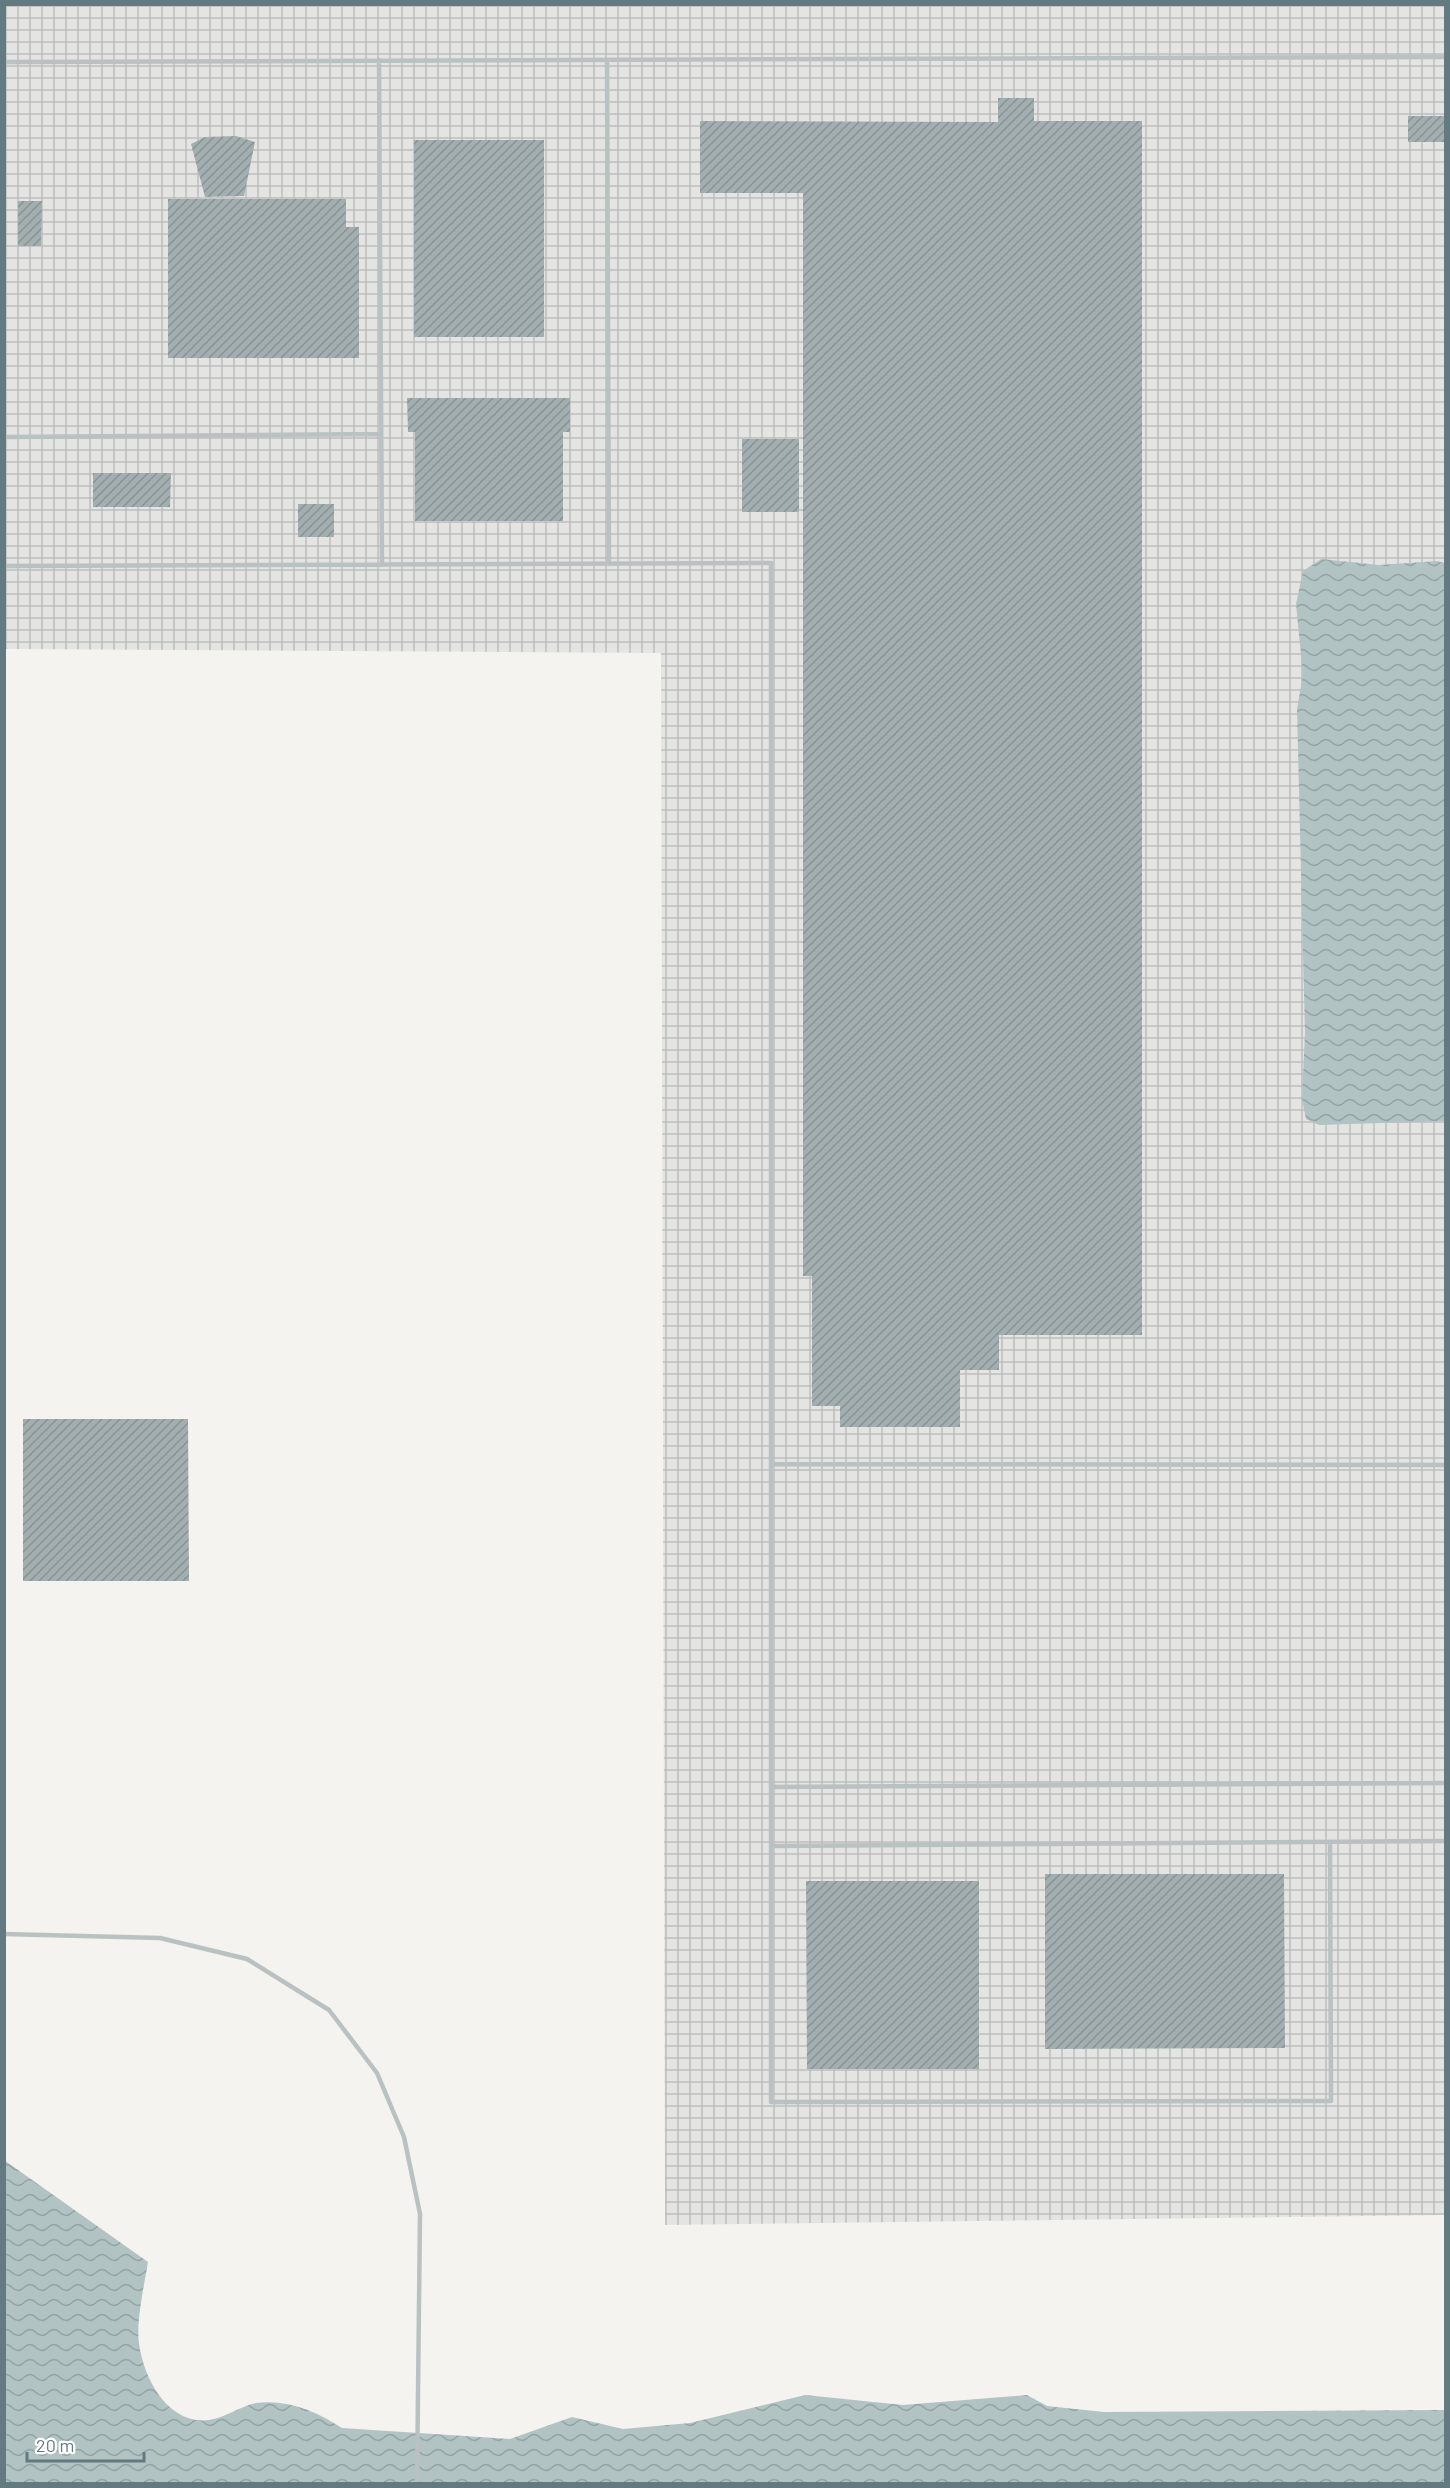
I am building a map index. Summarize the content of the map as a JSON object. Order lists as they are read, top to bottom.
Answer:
{
  "scale_bar": "20 m"
}
